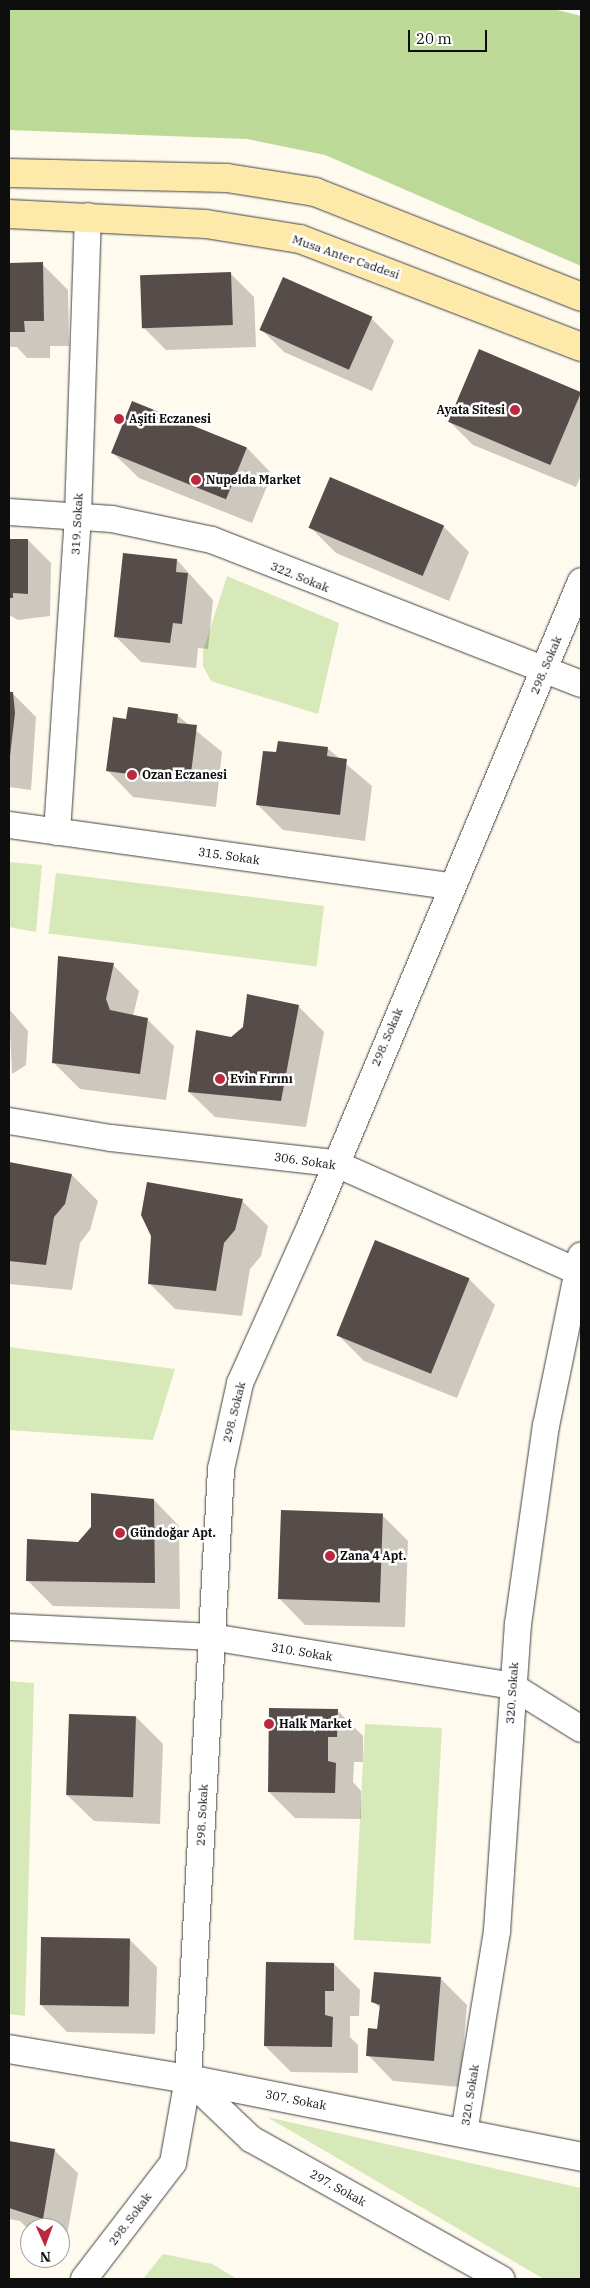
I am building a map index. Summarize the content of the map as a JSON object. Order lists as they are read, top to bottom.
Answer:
{
  "streets": {
    "main road": ["Musa Anter Caddesi"],
    "street": [
      "319. Sokak",
      "322. Sokak",
      "298. Sokak",
      "315. Sokak",
      "306. Sokak",
      "310. Sokak",
      "320. Sokak",
      "307. Sokak",
      "297. Sokak"
    ]
  },
  "crossings": [
    ["Musa Anter Caddesi", "319. Sokak"],
    ["319. Sokak", "322. Sokak"],
    ["319. Sokak", "315. Sokak"],
    ["322. Sokak", "298. Sokak"],
    ["298. Sokak", "315. Sokak"],
    ["298. Sokak", "306. Sokak"],
    ["298. Sokak", "310. Sokak"],
    ["298. Sokak", "307. Sokak"],
    ["298. Sokak", "297. Sokak"],
    ["306. Sokak", "320. Sokak"],
    ["310. Sokak", "320. Sokak"],
    ["320. Sokak", "307. Sokak"],
    ["307. Sokak", "297. Sokak"]
  ],
  "places": [
    "Ayata Sitesi",
    "Aşiti Eczanesi",
    "Nupelda Market",
    "Ozan Eczanesi",
    "Evin Fırını",
    "Gündoğar Apt.",
    "Zana 4 Apt.",
    "Halk Market"
  ],
  "scale_bar": "20 m",
  "north": "bottom"
}
